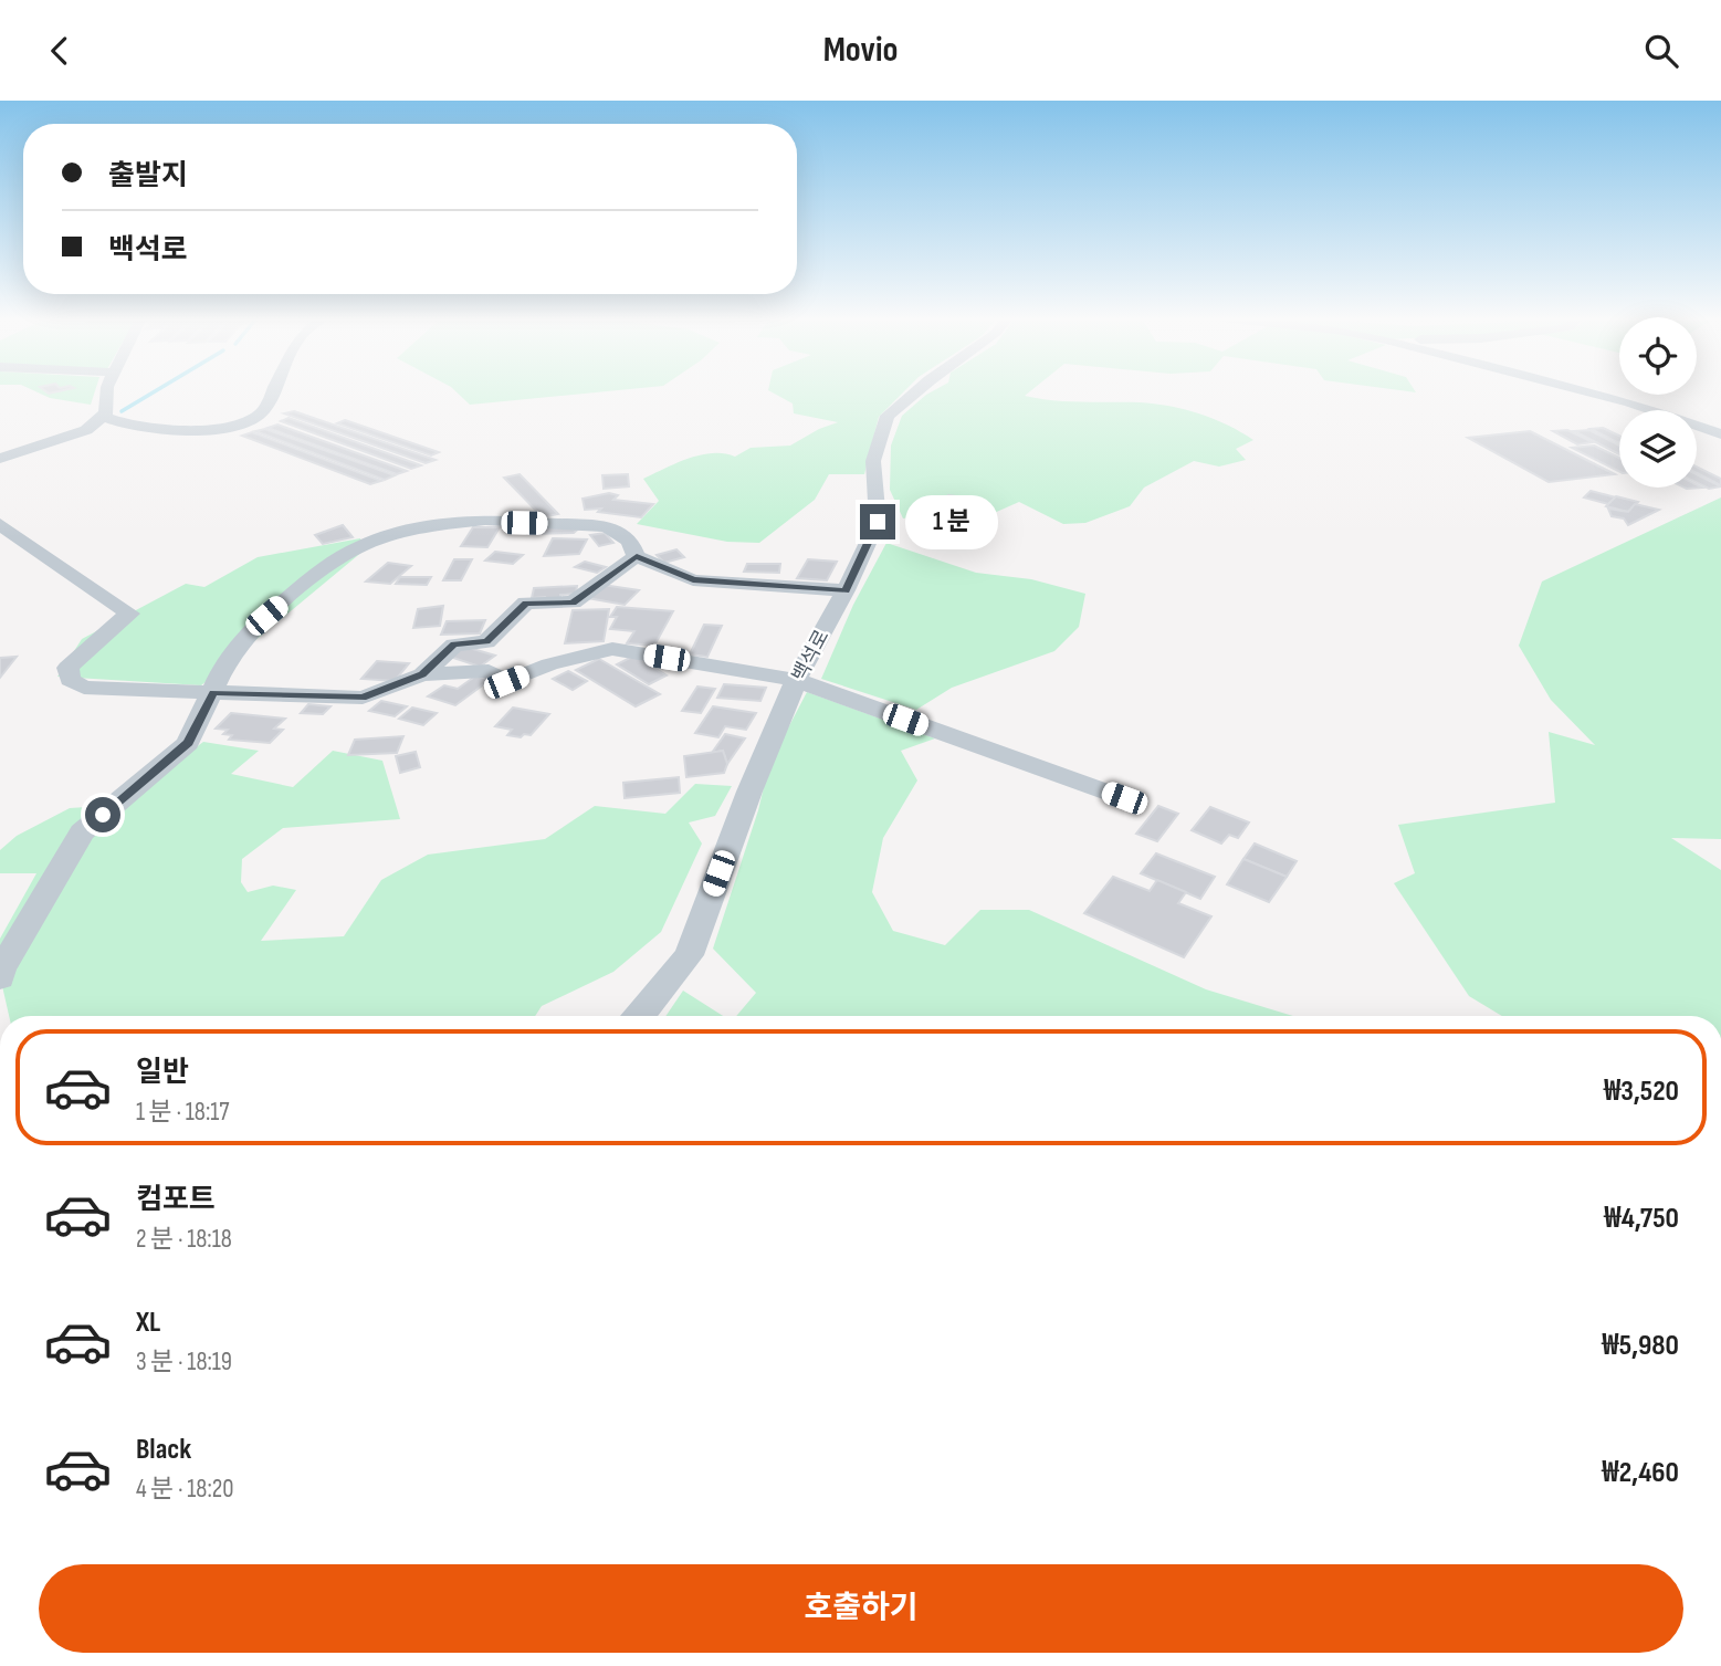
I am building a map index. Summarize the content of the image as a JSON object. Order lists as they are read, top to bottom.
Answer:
{
  "streets": {
    "street": ["백석로"]
  },
  "page": {
    "header": "Movio",
    "banner": ["출발지", "백석로"],
    "bubble": "1 분",
    "list": [
      {
        "name": "일반",
        "note": "1 분 · 18:17",
        "value": "₩3,520"
      },
      {
        "name": "컴포트",
        "note": "2 분 · 18:18",
        "value": "₩4,750"
      },
      {
        "name": "XL",
        "note": "3 분 · 18:19",
        "value": "₩5,980"
      },
      {
        "name": "Black",
        "note": "4 분 · 18:20",
        "value": "₩2,460"
      }
    ],
    "buttons": "호출하기"
  }
}
